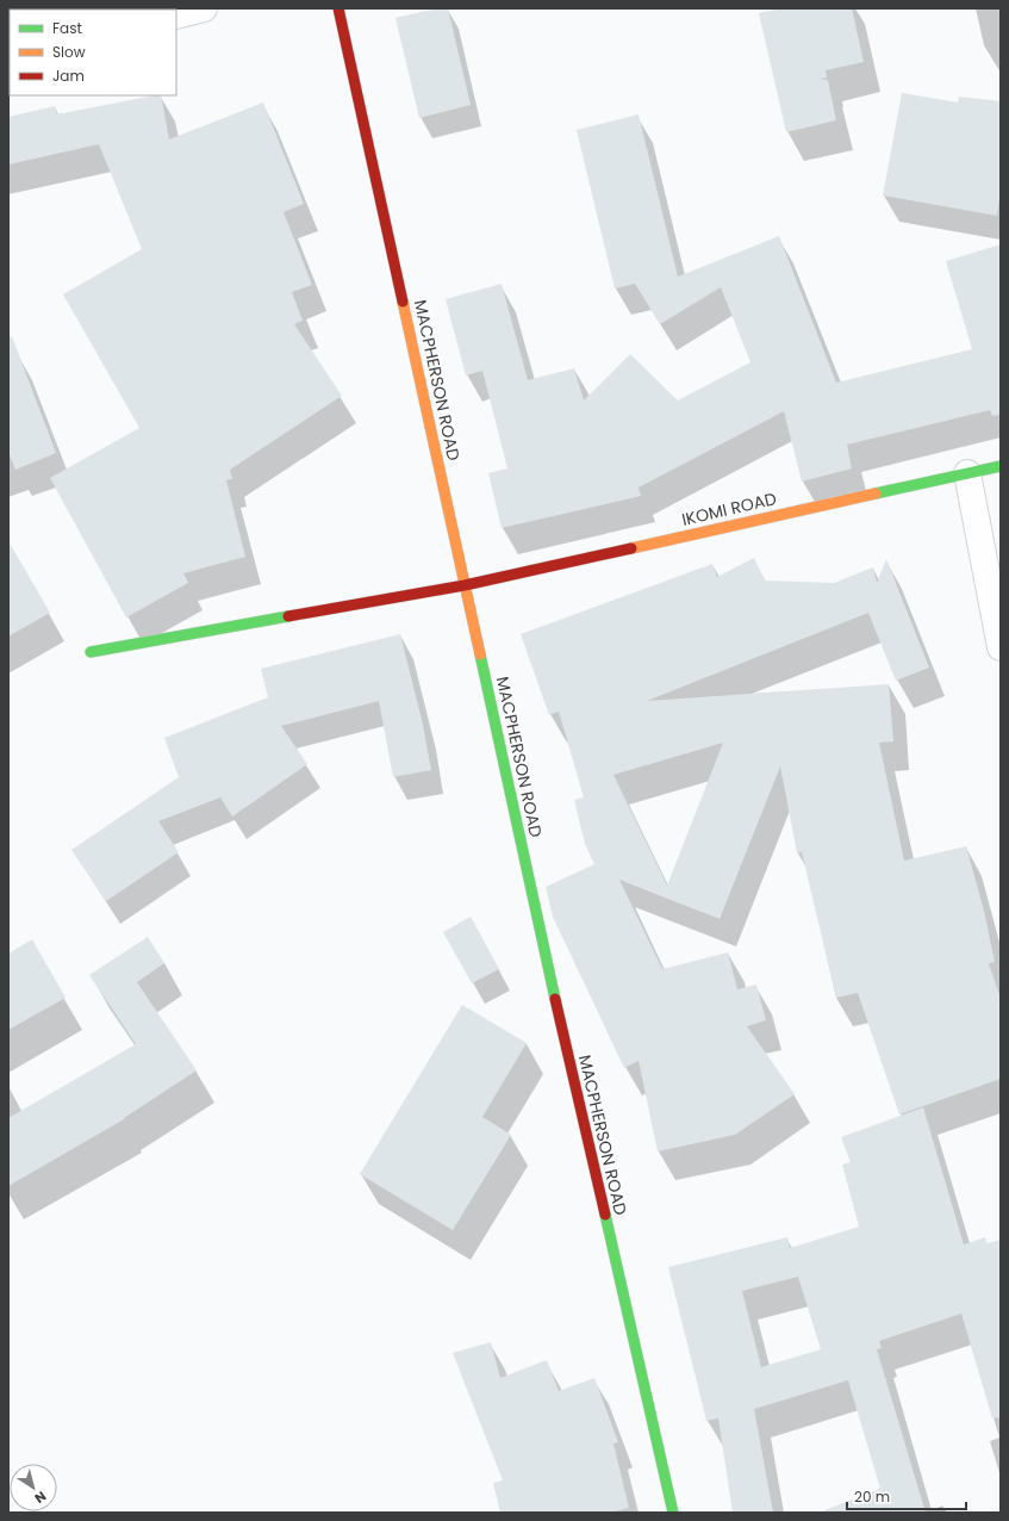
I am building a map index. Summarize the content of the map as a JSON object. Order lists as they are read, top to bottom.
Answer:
{
  "streets": {
    "street": ["MACPHERSON ROAD", "IKOMI ROAD"]
  },
  "crossings": [
    ["MACPHERSON ROAD", "IKOMI ROAD"]
  ],
  "legend": ["Fast", "Slow", "Jam"],
  "scale_bar": "20 m",
  "north": "bottom right"
}
